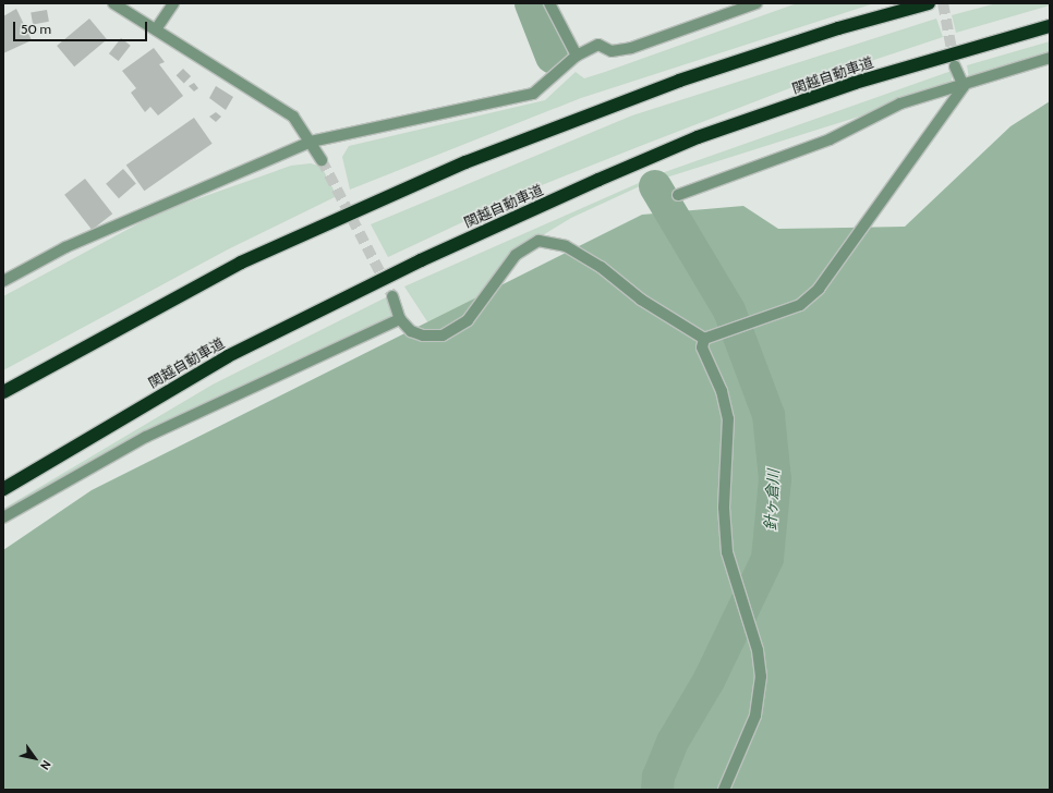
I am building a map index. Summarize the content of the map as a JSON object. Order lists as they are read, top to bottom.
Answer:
{
  "streets": {
    "highway": ["関越自動車道"]
  },
  "water": ["針ヶ倉川"],
  "scale_bar": "50 m",
  "north": "bottom right"
}
